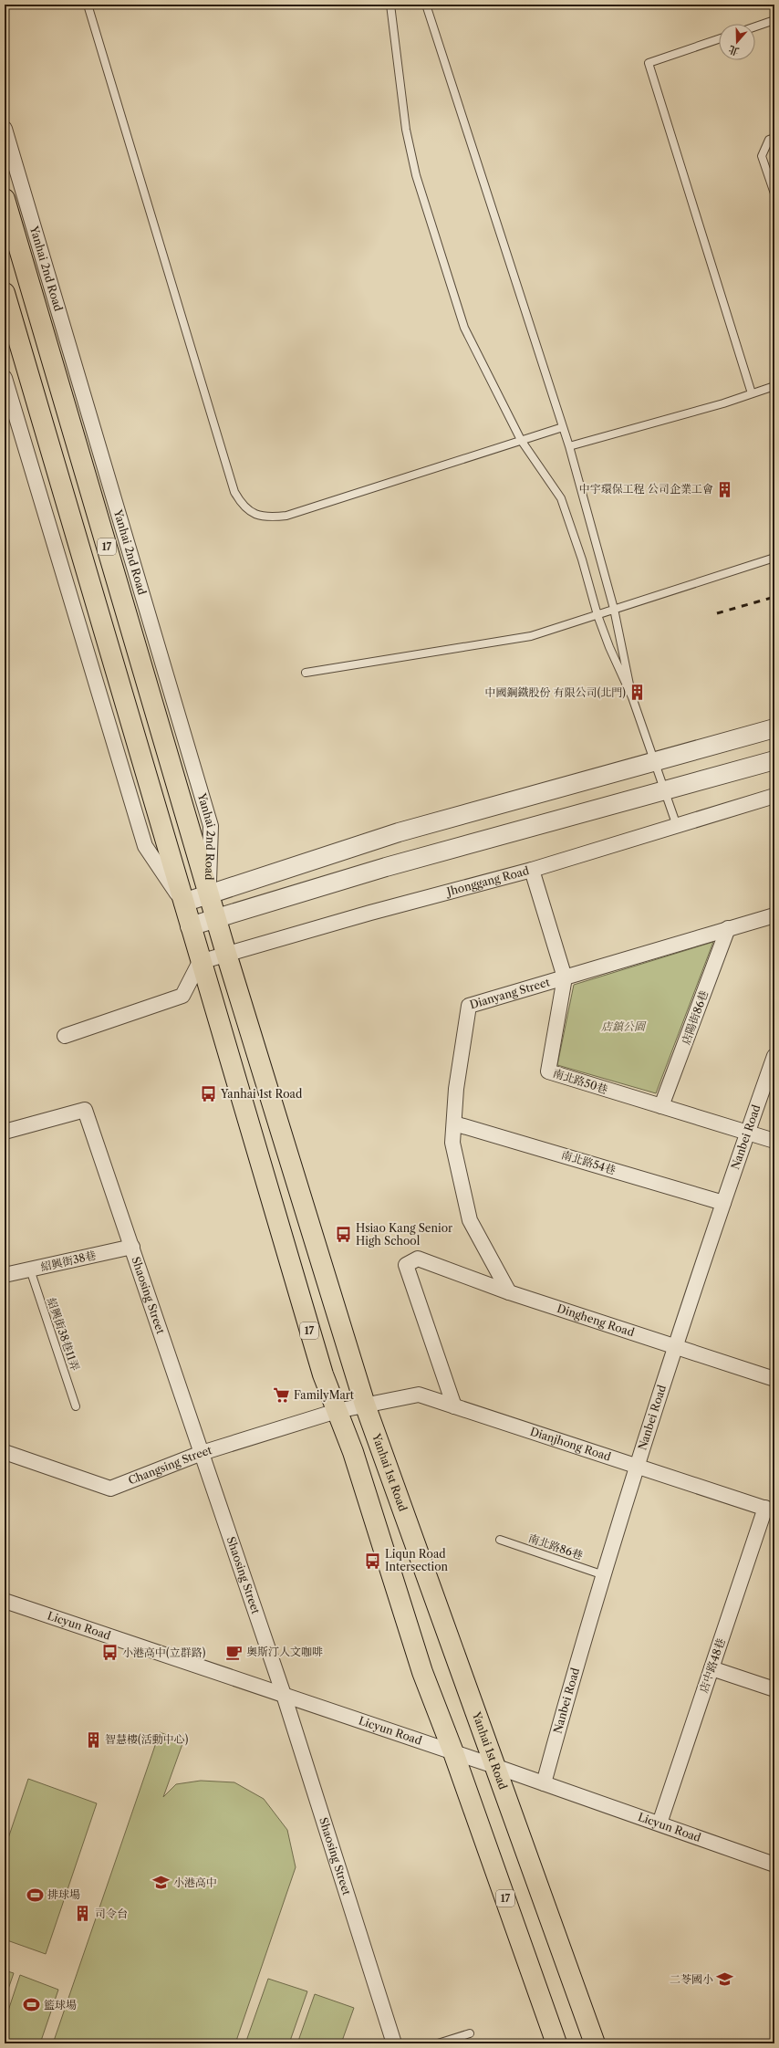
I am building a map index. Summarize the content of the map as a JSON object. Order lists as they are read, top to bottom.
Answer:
{
  "streets": {
    "main road": ["Yanhai 2nd Road", "17", "Yanhai 1st Road"],
    "street": [
      "Jhonggang Road",
      "Dianyang Street",
      "店陽街86巷",
      "南北路50巷",
      "Nanbei Road",
      "南北路54巷",
      "紹興街38巷",
      "Shaosing Street",
      "Dingheng Road",
      "Dianjhong Road",
      "Changsing Street",
      "Licyun Road",
      "店中路48巷"
    ],
    "lane": ["紹興街38巷11弄", "南北路86巷"]
  },
  "crossings": [
    ["Yanhai 2nd Road", "Yanhai 1st Road"],
    ["17", "Jhonggang Road"],
    ["17", "Changsing Street"],
    ["17", "Licyun Road"],
    ["Jhonggang Road", "南北路50巷"],
    ["Jhonggang Road", "Yanhai 1st Road"],
    ["Dianyang Street", "店陽街86巷"],
    ["Dianyang Street", "南北路50巷"],
    ["Dianyang Street", "南北路54巷"],
    ["Dianyang Street", "Dingheng Road"],
    ["店陽街86巷", "南北路50巷"],
    ["南北路50巷", "Nanbei Road"],
    ["Nanbei Road", "南北路54巷"],
    ["Nanbei Road", "Dingheng Road"],
    ["Nanbei Road", "Dianjhong Road"],
    ["Nanbei Road", "南北路86巷"],
    ["Nanbei Road", "Licyun Road"],
    ["紹興街38巷", "Shaosing Street"],
    ["紹興街38巷", "紹興街38巷11弄"],
    ["Shaosing Street", "Changsing Street"],
    ["Shaosing Street", "Licyun Road"],
    ["Dingheng Road", "Dianjhong Road"],
    ["Dianjhong Road", "Changsing Street"],
    ["Dianjhong Road", "Yanhai 1st Road"],
    ["Dianjhong Road", "店中路48巷"],
    ["Changsing Street", "Yanhai 1st Road"],
    ["Yanhai 1st Road", "Licyun Road"],
    ["Licyun Road", "店中路48巷"]
  ],
  "parks": ["店鎮公園"],
  "places": {
    "building": [
      "中宇環保工程 公司企業工會",
      "中國鋼鐵股份 有限公司(北門)",
      "智慧樓(活動中心)",
      "司令台"
    ],
    "bus stop": [
      "Yanhai 1st Road",
      "Hsiao Kang Senior High School",
      "Liqun Road Intersection",
      "小港高中(立群路)"
    ],
    "supermarket": ["FamilyMart"],
    "cafe": ["奧斯汀人文咖啡"],
    "school or university": ["小港高中", "二苓國小"],
    "sports": ["排球場", "籃球場"]
  },
  "north": "bottom"
}
